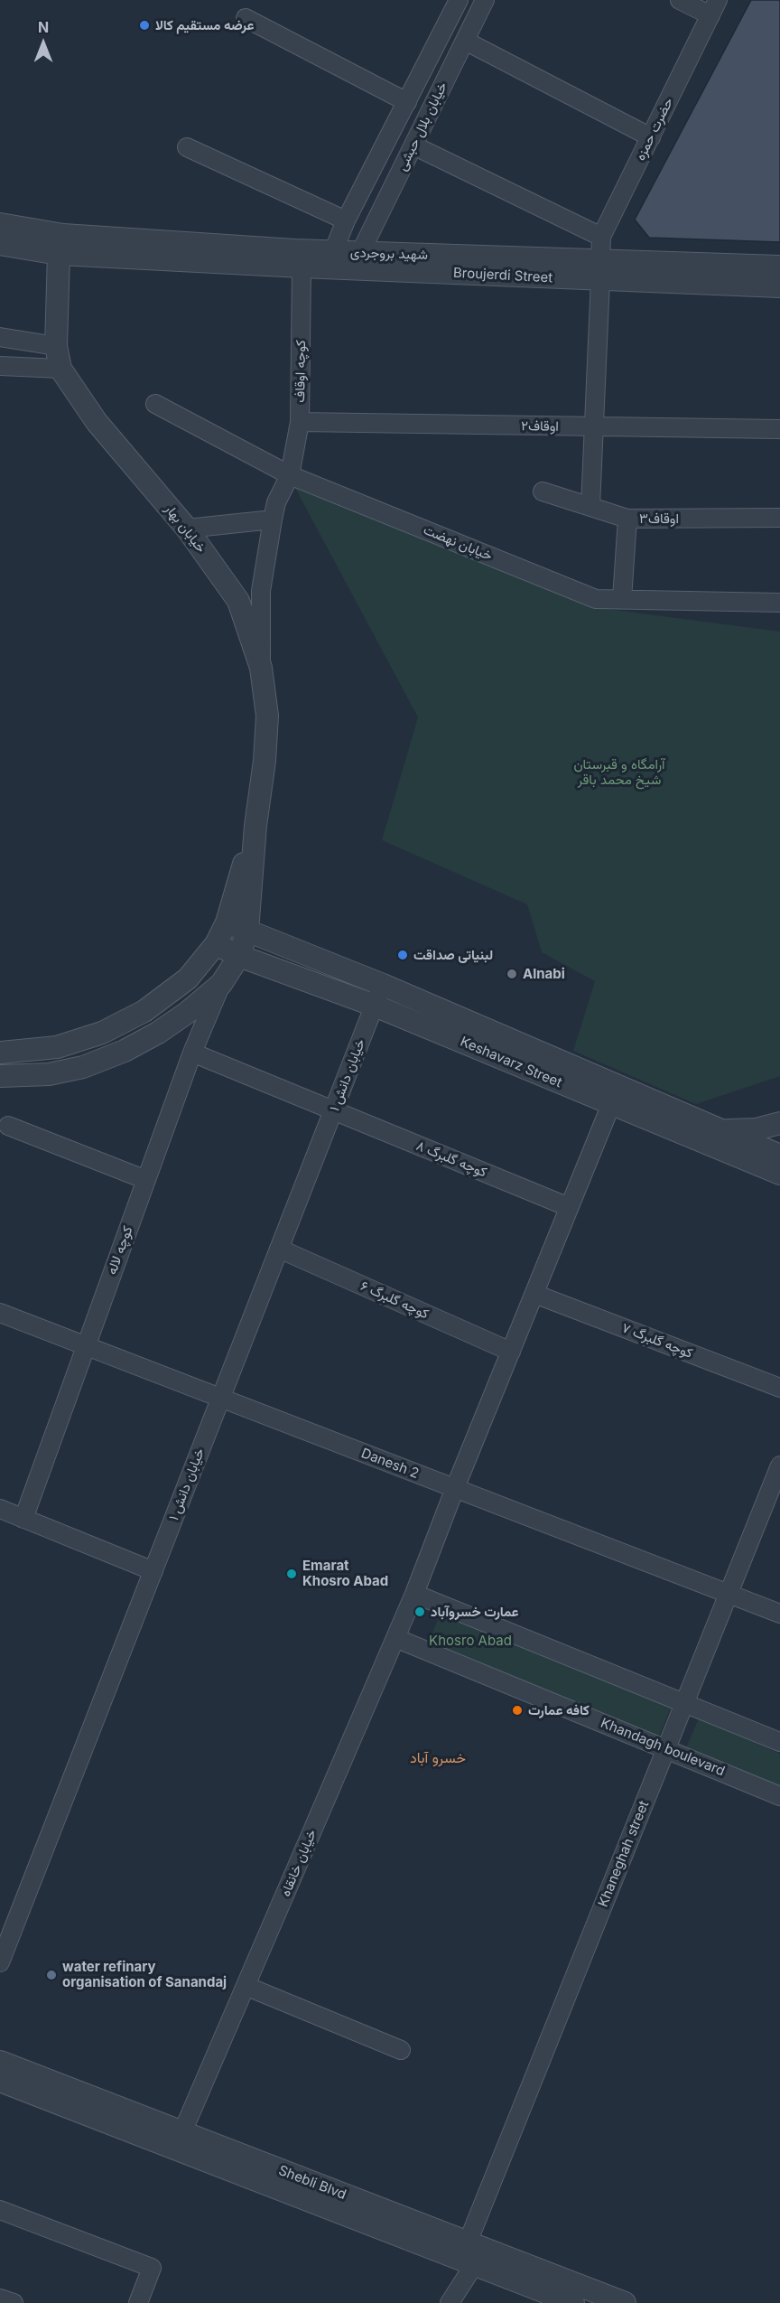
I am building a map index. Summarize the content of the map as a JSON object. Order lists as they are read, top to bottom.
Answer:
{
  "streets": {
    "street": [
      "خیابان بلال حبشی",
      "حضرت حمزه",
      "شهید بروجردی",
      "Broujerdi Street",
      "کوچه اوقاف",
      "اوقاف۲",
      "اوقاف۳",
      "خیابان بهار",
      "خیابان نهضت",
      "Keshavarz Street",
      "خیابان دانش ۱",
      "کوچه گلبرگ ۸",
      "کوچه لاله",
      "کوچه گلبرگ ۶",
      "کوچه گلبرگ ۷",
      "Danesh 2",
      "Khandagh boulevard",
      "Khaneghah street",
      "خیابان خانقاه",
      "Shebli Blvd"
    ]
  },
  "crossings": [
    ["خیابان بلال حبشی", "شهید بروجردی"],
    ["حضرت حمزه", "شهید بروجردی"],
    ["حضرت حمزه", "Broujerdi Street"],
    ["حضرت حمزه", "اوقاف۲"],
    ["حضرت حمزه", "اوقاف۳"],
    ["شهید بروجردی", "Broujerdi Street"],
    ["شهید بروجردی", "خیابان بهار"],
    ["Broujerdi Street", "کوچه اوقاف"],
    ["Broujerdi Street", "خیابان بهار"],
    ["کوچه اوقاف", "اوقاف۲"],
    ["کوچه اوقاف", "خیابان بهار"],
    ["کوچه اوقاف", "خیابان نهضت"],
    ["خیابان بهار", "Keshavarz Street"],
    ["Keshavarz Street", "خیابان دانش ۱"],
    ["Keshavarz Street", "خیابان خانقاه"],
    ["خیابان دانش ۱", "کوچه گلبرگ ۸"],
    ["خیابان دانش ۱", "کوچه گلبرگ ۶"],
    ["خیابان دانش ۱", "Danesh 2"],
    ["کوچه گلبرگ ۸", "کوچه لاله"],
    ["کوچه گلبرگ ۸", "خیابان خانقاه"],
    ["کوچه لاله", "Danesh 2"],
    ["کوچه گلبرگ ۶", "خیابان خانقاه"],
    ["کوچه گلبرگ ۷", "خیابان خانقاه"],
    ["Danesh 2", "Khaneghah street"],
    ["Danesh 2", "خیابان خانقاه"],
    ["Khandagh boulevard", "Khaneghah street"],
    ["Khandagh boulevard", "خیابان خانقاه"],
    ["Khaneghah street", "Shebli Blvd"],
    ["خیابان خانقاه", "Shebli Blvd"]
  ],
  "districts": ["خسرو آباد"],
  "parks": ["آرامگاه و قبرستان شیخ محمد باقر", "Khosro Abad"],
  "places": [
    "عرضه مستقیم کالا",
    "لبنیاتی ‌صداقت",
    "Alnabi",
    "Emarat Khosro Abad",
    "عمارت خسروآباد",
    "کافه عمارت",
    "water refinary organisation of Sanandaj"
  ],
  "north": "top"
}
